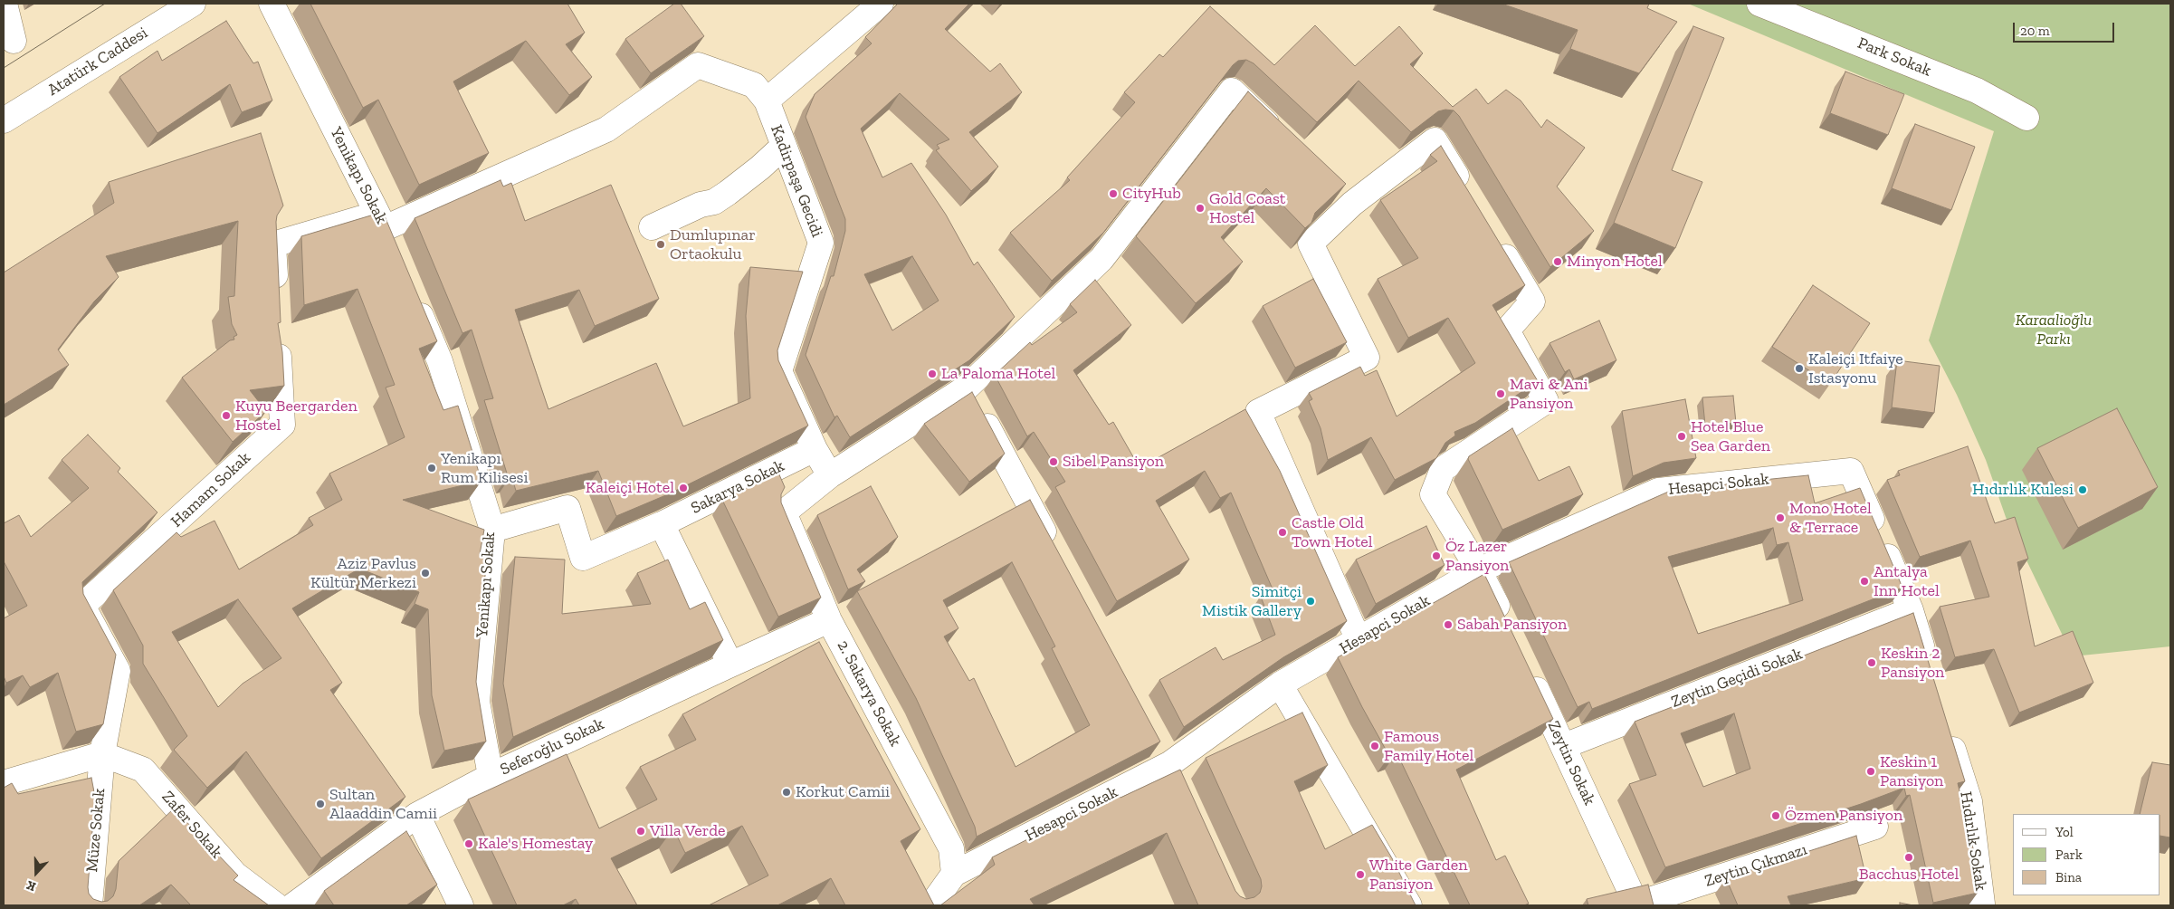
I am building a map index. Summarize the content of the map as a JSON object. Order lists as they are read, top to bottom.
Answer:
{
  "streets": {
    "street": [
      "Park Sokak",
      "Atatürk Caddesi",
      "Yenikapı Sokak",
      "Kadirpaşa Gecidi",
      "Hesapci Sokak",
      "Sakarya Sokak",
      "Hamam Sokak",
      "Zeytin Geçidi Sokak",
      "2. Sakarya Sokak",
      "Seferoğlu Sokak",
      "Zeytin Sokak",
      "Zafer Sokak",
      "Müze Sokak",
      "Hıdırlık Sokak",
      "Zeytin Çıkmazı"
    ]
  },
  "crossings": [
    ["Yenikapı Sokak", "Sakarya Sokak"],
    ["Yenikapı Sokak", "Seferoğlu Sokak"],
    ["Kadirpaşa Gecidi", "Sakarya Sokak"],
    ["Kadirpaşa Gecidi", "2. Sakarya Sokak"],
    ["Hesapci Sokak", "Zeytin Geçidi Sokak"],
    ["Hesapci Sokak", "2. Sakarya Sokak"],
    ["Hamam Sokak", "Zafer Sokak"],
    ["Hamam Sokak", "Müze Sokak"],
    ["Zeytin Geçidi Sokak", "Zeytin Sokak"],
    ["2. Sakarya Sokak", "Seferoğlu Sokak"],
    ["Zeytin Sokak", "Zeytin Çıkmazı"],
    ["Zafer Sokak", "Müze Sokak"]
  ],
  "parks": ["Karaalioğlu Parkı"],
  "places": [
    "CityHub",
    "Gold Coast Hostel",
    "Dumlupınar Ortaokulu",
    "Minyon Hotel",
    "Kaleiçi Itfaiye Istasyonu",
    "La Paloma Hotel",
    "Mavi & Ani Pansiyon",
    "Kuyu Beergarden Hostel",
    "Hotel Blue Sea Garden",
    "Sibel Pansiyon",
    "Yenikapı Rum Kilisesi",
    "Kaleiçi Hotel",
    "Hıdırlık Kulesi",
    "Mono Hotel & Terrace",
    "Castle Old Town Hotel",
    "Öz Lazer Pansiyon",
    "Aziz Pavlus Kültür Merkezi",
    "Antalya Inn Hotel",
    "Simitçi Mistik Gallery",
    "Sabah Pansiyon",
    "Keskin 2 Pansiyon",
    "Famous Family Hotel",
    "Keskin 1 Pansiyon",
    "Korkut Camii",
    "Sultan Alaaddin Camii",
    "Özmen Pansiyon",
    "Villa Verde",
    "Kale's Homestay",
    "Bacchus Hotel",
    "White Garden Pansiyon"
  ],
  "legend": ["Yol", "Park", "Bina"],
  "scale_bar": "20 m",
  "north": "bottom"
}
